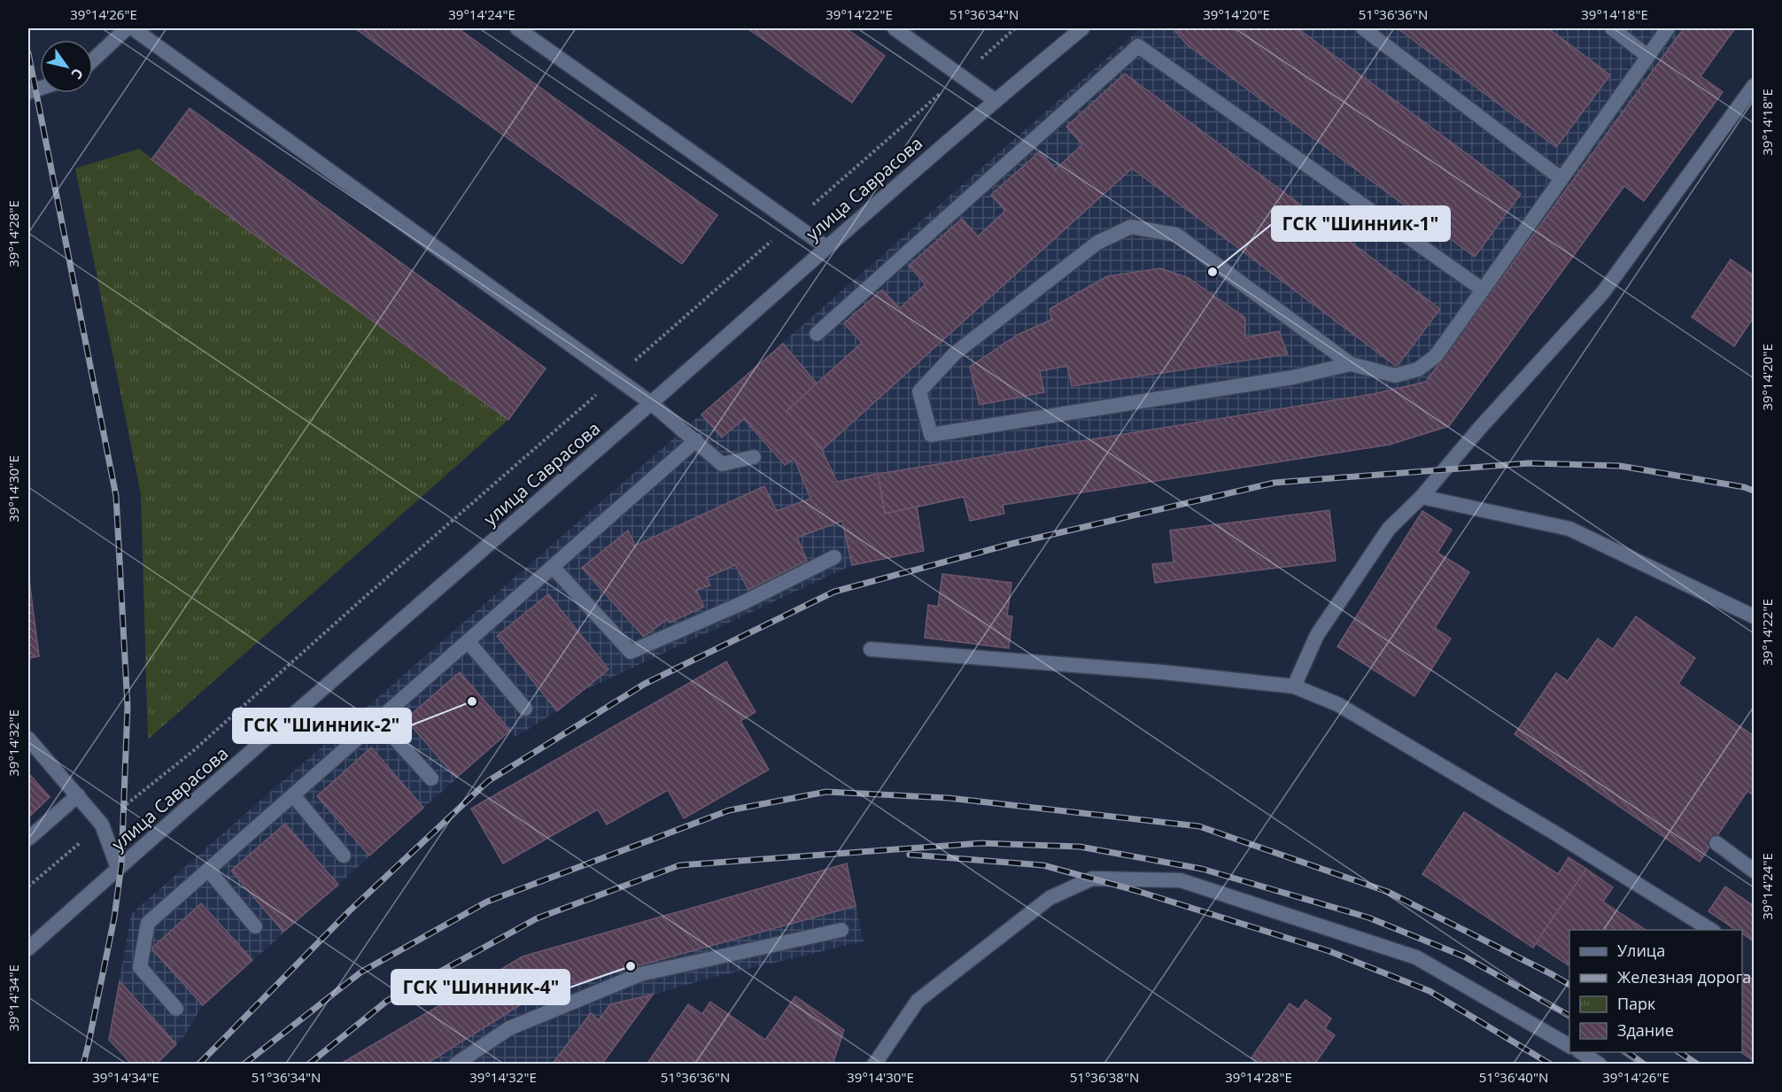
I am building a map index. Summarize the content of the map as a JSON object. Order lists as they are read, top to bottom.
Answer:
{
  "streets": {
    "street": ["улица Саврасова"]
  },
  "places": ["ГСК \"Шинник-1\"", "ГСК \"Шинник-2\"", "ГСК \"Шинник-4\""],
  "legend": [
    "Улица",
    "Железная дорога",
    "Парк",
    "Здание"
  ],
  "north": "bottom right",
  "coordinates": [
    "39°14'26\"E",
    "39°14'24\"E",
    "39°14'22\"E",
    "51°36'34\"N",
    "39°14'20\"E",
    "51°36'36\"N",
    "39°14'18\"E",
    "39°14'28\"E",
    "39°14'30\"E",
    "39°14'32\"E",
    "39°14'34\"E",
    "51°36'38\"N",
    "51°36'40\"N"
  ]
}
